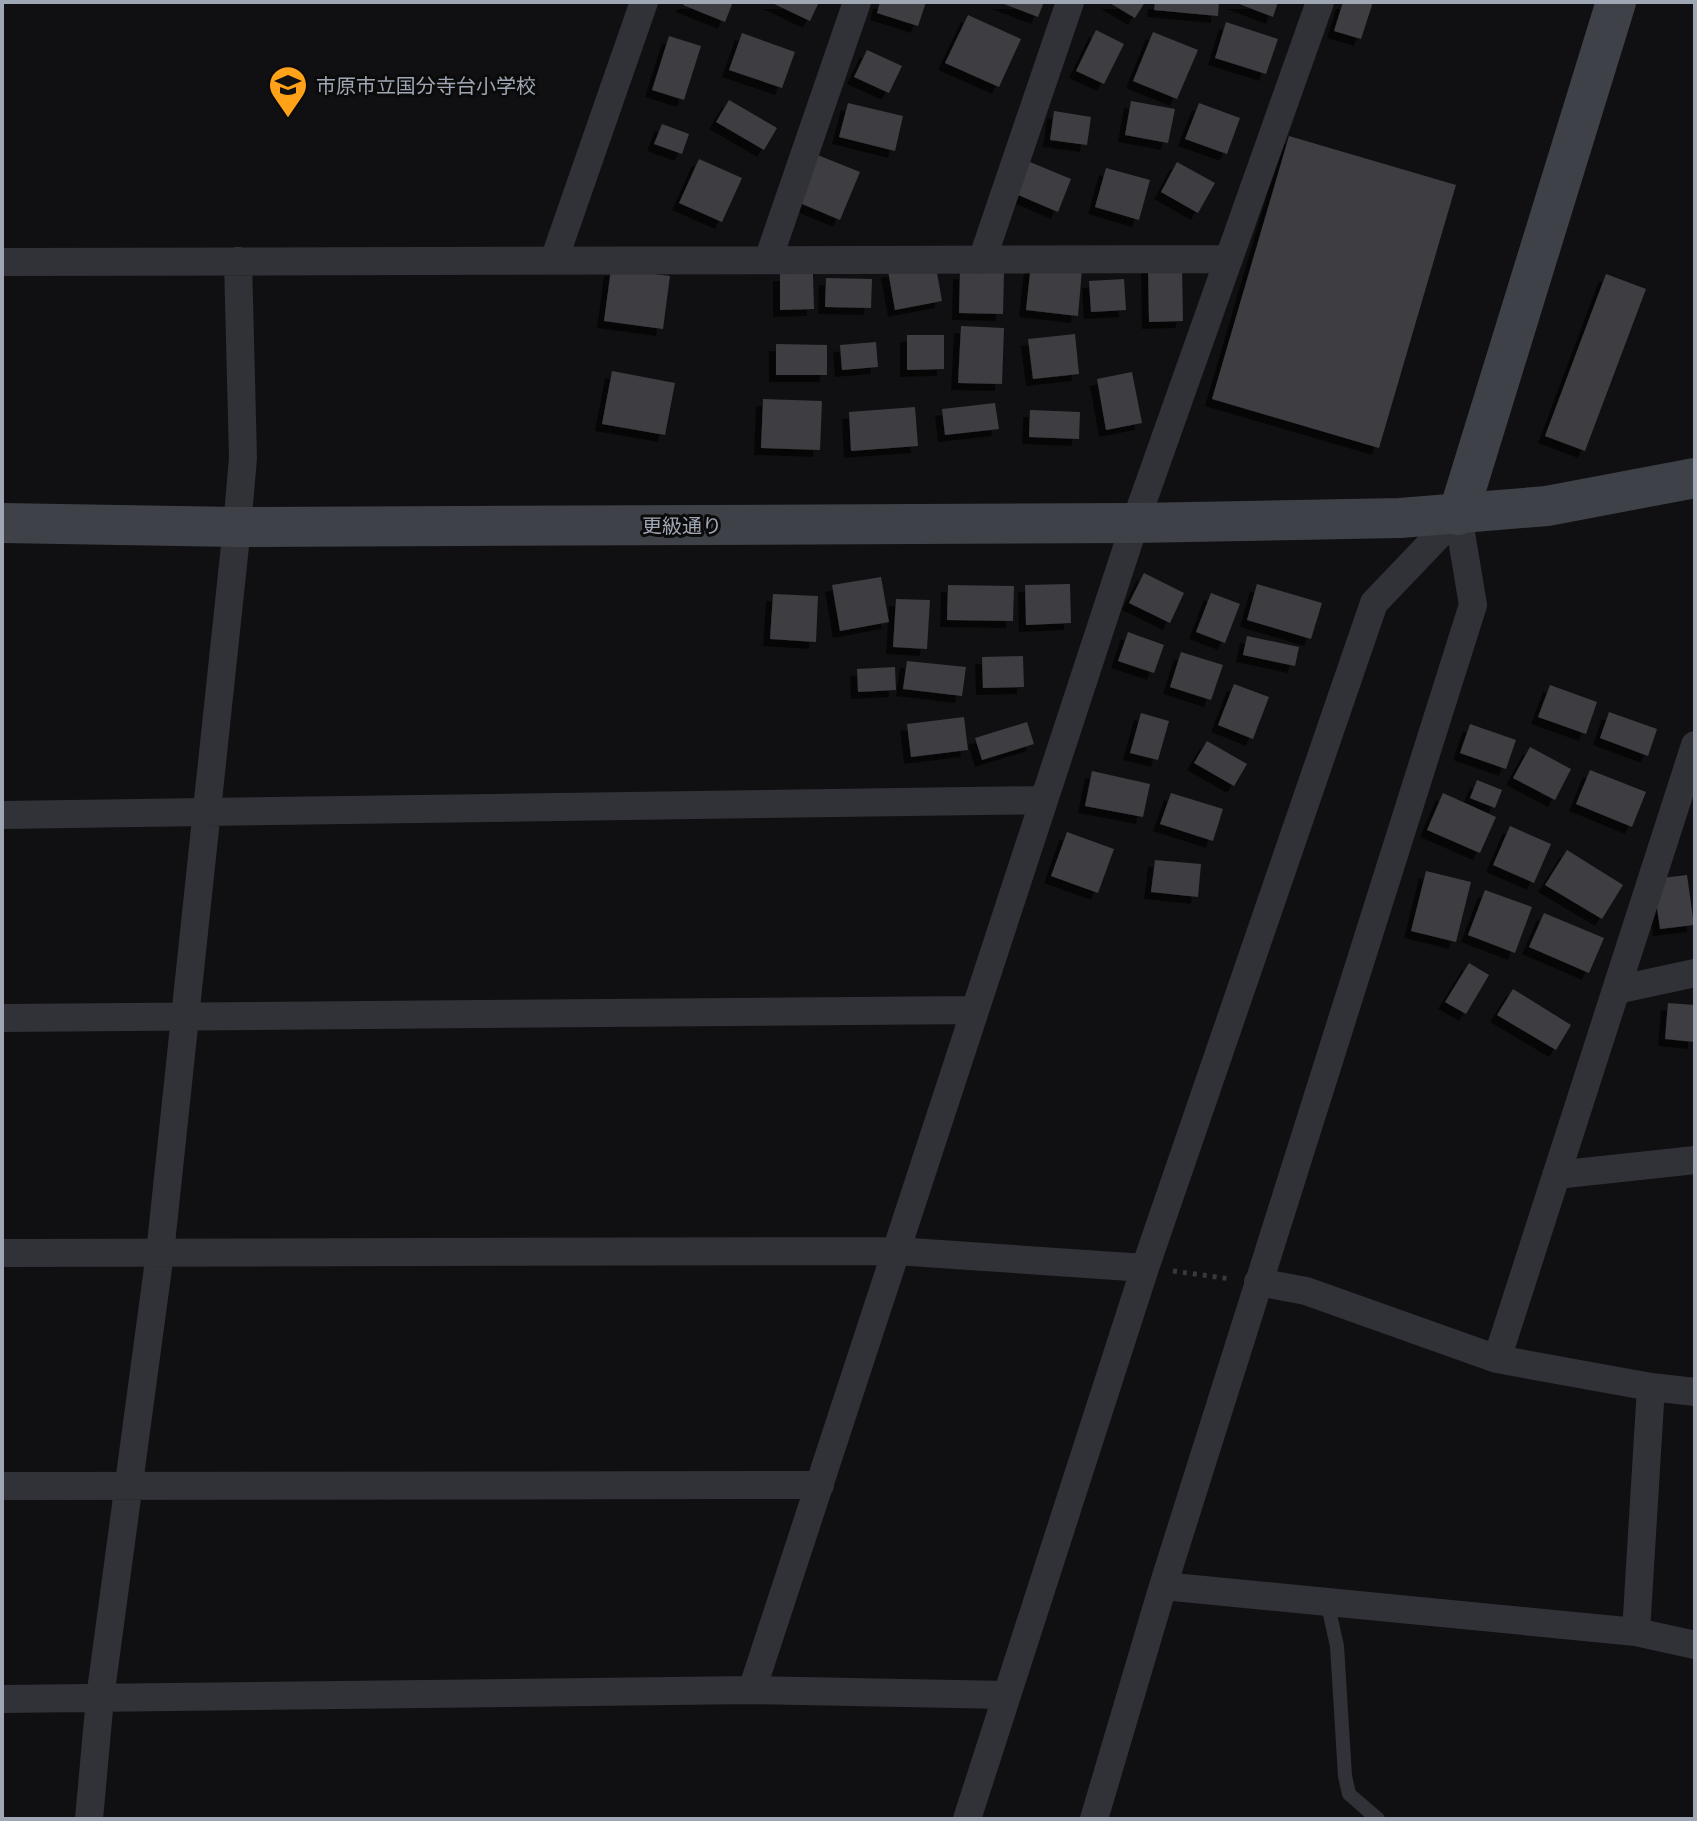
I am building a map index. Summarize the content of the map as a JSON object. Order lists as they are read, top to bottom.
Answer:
{
  "streets": {
    "street": ["更級通り"]
  },
  "places": {
    "school or university": ["市原市立国分寺台小学校"]
  }
}
